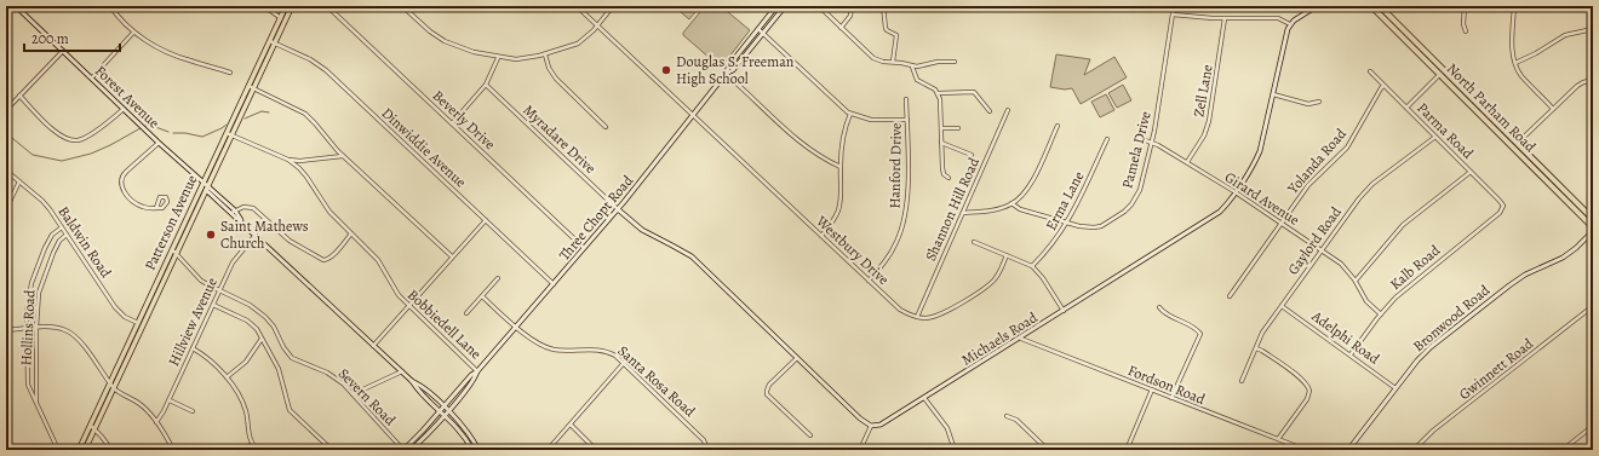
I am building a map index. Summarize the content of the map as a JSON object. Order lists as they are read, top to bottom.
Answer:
{
  "streets": {
    "highway": ["North Parham Road"],
    "main road": [
      "Forest Avenue",
      "Three Chopt Road",
      "Patterson Avenue",
      "Bronwood Road",
      "Michaels Road"
    ],
    "street": [
      "Zell Lane",
      "Beverly Drive",
      "Parma Road",
      "Myradare Drive",
      "Dinwiddie Avenue",
      "Pamela Drive",
      "Yolanda Road",
      "Hanford Drive",
      "Girard Avenue",
      "Erma Lane",
      "Shannon Hill Road",
      "Gaylord Road",
      "Baldwin Road",
      "Westbury Drive",
      "Kalb Road",
      "Hillview Avenue",
      "Bobbiedell Lane",
      "Hollins Road",
      "Adelphi Road",
      "Gwinnett Road",
      "Santa Rosa Road",
      "Fordson Road",
      "Severn Road"
    ]
  },
  "crossings": [
    ["Zell Lane", "Girard Avenue"],
    ["Forest Avenue", "Three Chopt Road"],
    ["Forest Avenue", "Patterson Avenue"],
    ["Forest Avenue", "Hillview Avenue"],
    ["Beverly Drive", "Three Chopt Road"],
    ["Parma Road", "Yolanda Road"],
    ["Parma Road", "Gaylord Road"],
    ["Parma Road", "Kalb Road"],
    ["Myradare Drive", "Three Chopt Road"],
    ["Dinwiddie Avenue", "Three Chopt Road"],
    ["Dinwiddie Avenue", "Patterson Avenue"],
    ["Pamela Drive", "Girard Avenue"],
    ["Pamela Drive", "Erma Lane"],
    ["Yolanda Road", "Girard Avenue"],
    ["Hanford Drive", "Westbury Drive"],
    ["Girard Avenue", "Gaylord Road"],
    ["Girard Avenue", "Kalb Road"],
    ["Girard Avenue", "Michaels Road"],
    ["Shannon Hill Road", "Westbury Drive"],
    ["Three Chopt Road", "Westbury Drive"],
    ["Three Chopt Road", "Bobbiedell Lane"],
    ["Three Chopt Road", "Santa Rosa Road"],
    ["Three Chopt Road", "Severn Road"],
    ["Patterson Avenue", "Baldwin Road"],
    ["Patterson Avenue", "Severn Road"],
    ["Gaylord Road", "Adelphi Road"],
    ["Baldwin Road", "Hollins Road"],
    ["Kalb Road", "Adelphi Road"],
    ["Bronwood Road", "Adelphi Road"],
    ["Hillview Avenue", "Severn Road"],
    ["Michaels Road", "Fordson Road"]
  ],
  "places": ["Douglas S. Freeman High School", "Saint Mathews Church"],
  "scale_bar": "200 m"
}
